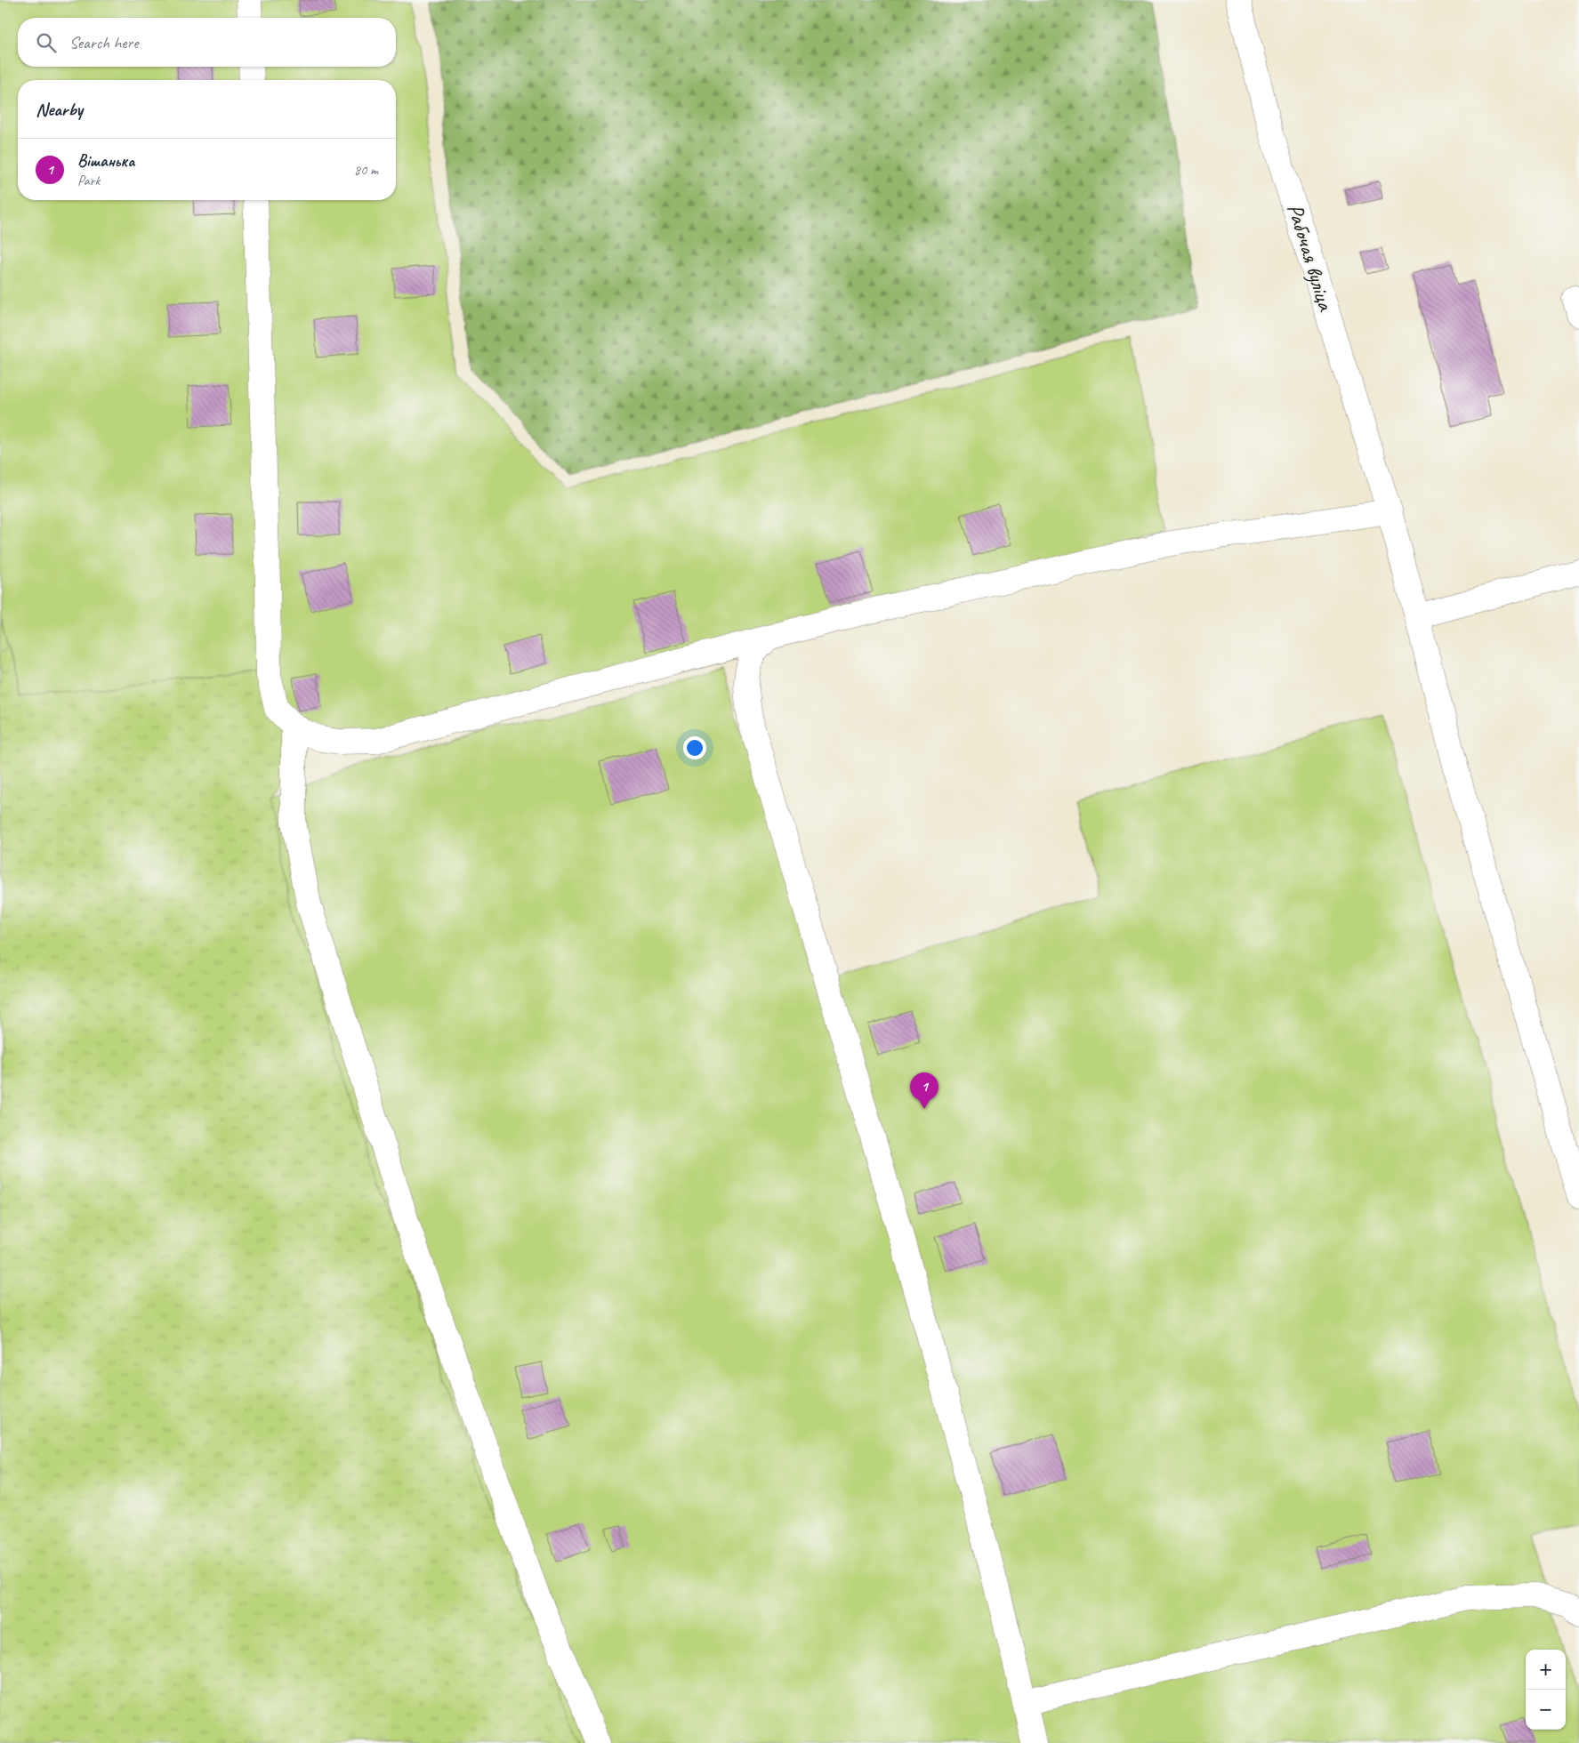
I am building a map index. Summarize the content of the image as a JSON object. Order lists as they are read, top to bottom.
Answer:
{
  "streets": {
    "street": ["Рабочая вуліца"]
  },
  "page": {
    "search": "Search here",
    "heading": "Nearby",
    "list": [
      {
        "mark": "1",
        "name": "Вішанька",
        "note": "Park",
        "value": "80 m"
      }
    ],
    "pins": "1",
    "map_buttons": ["+", "−"]
  }
}
